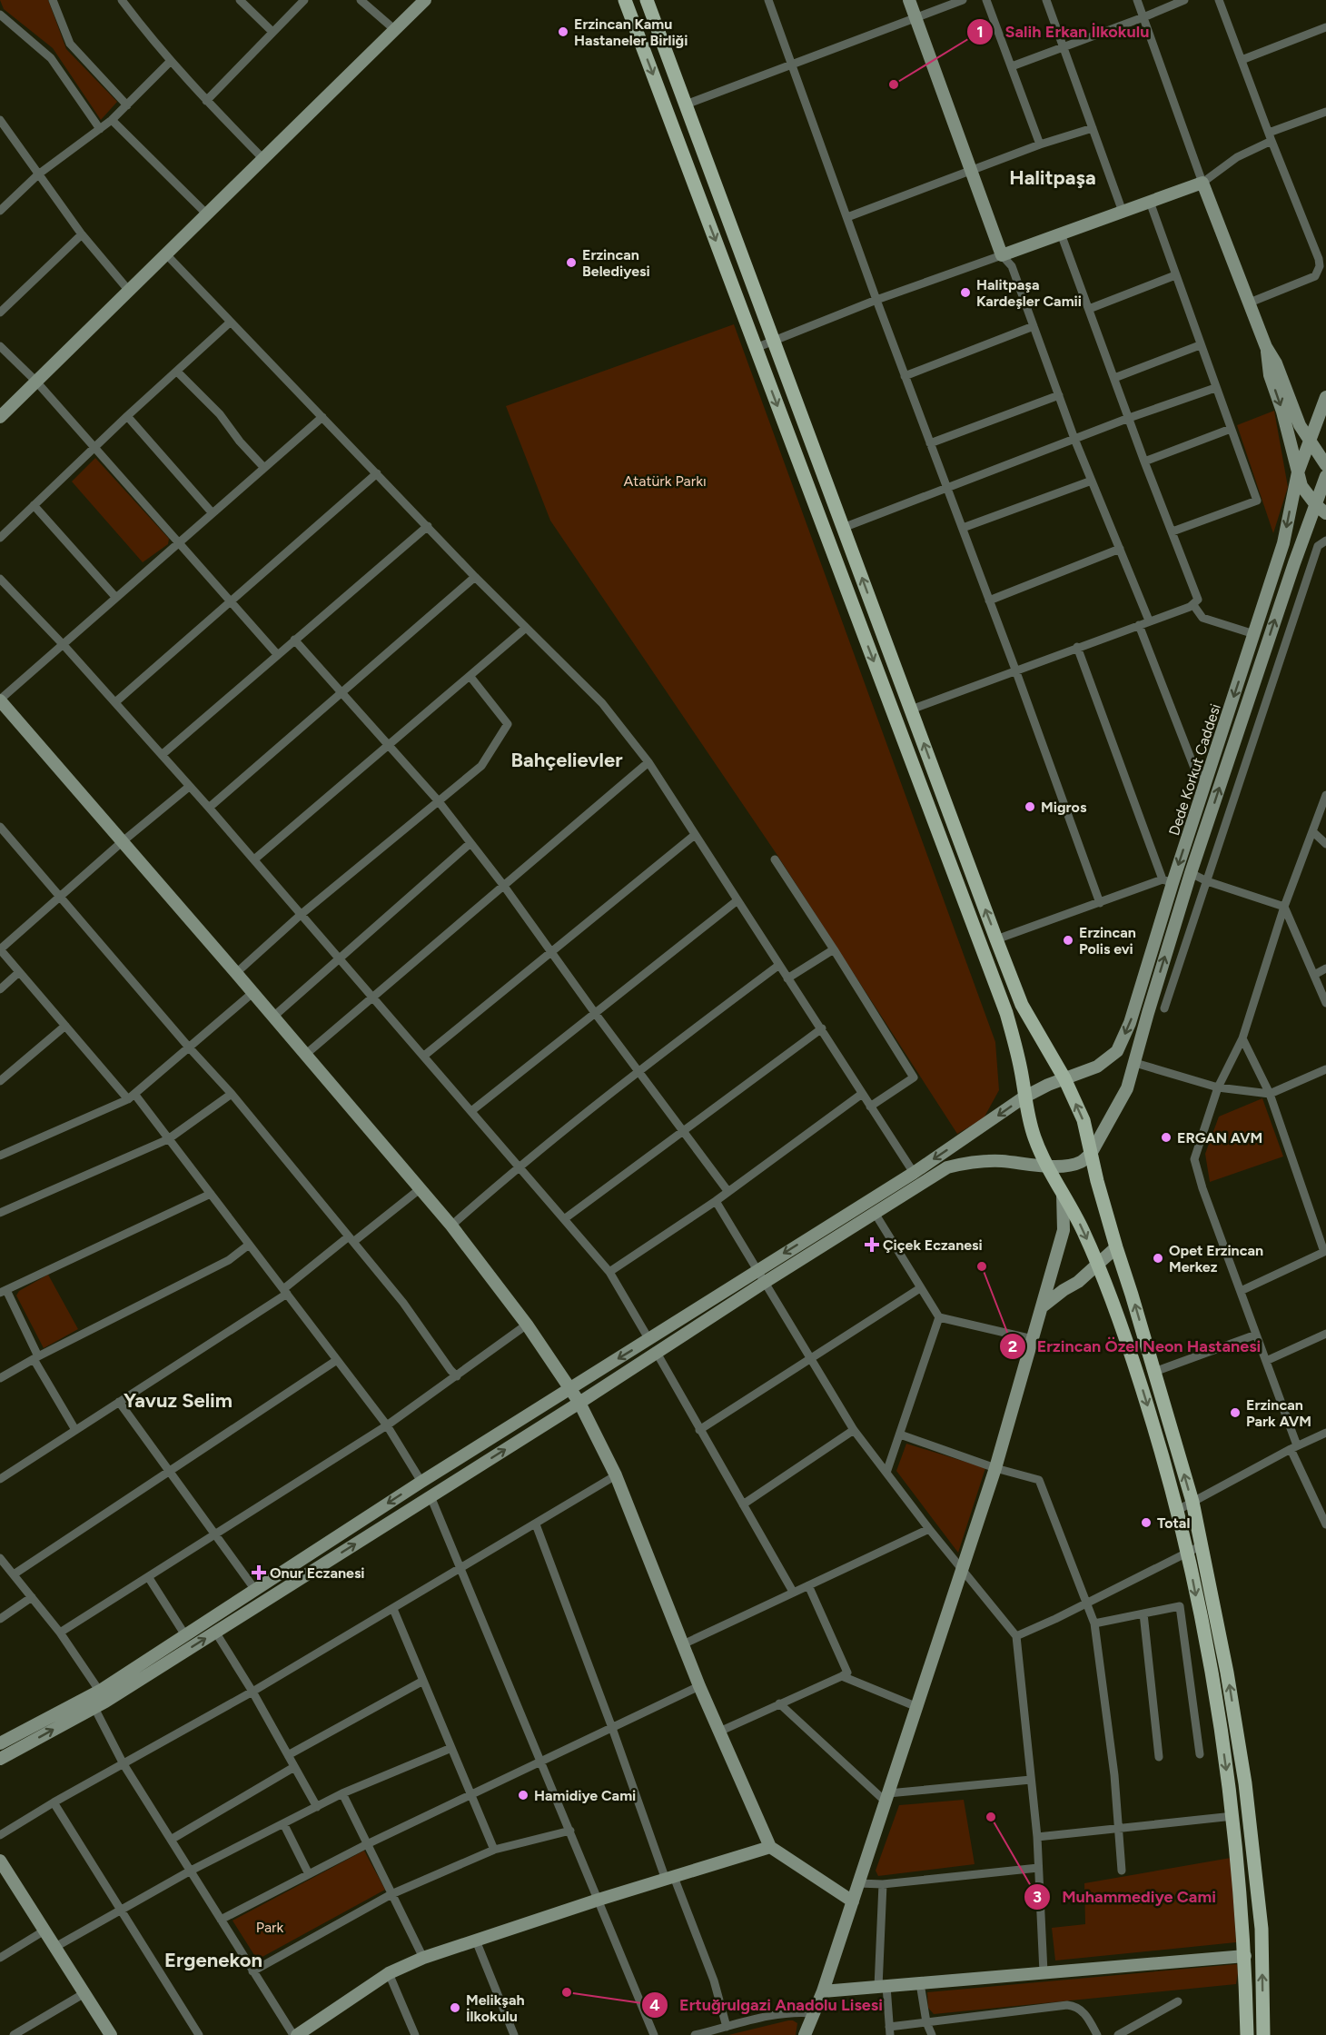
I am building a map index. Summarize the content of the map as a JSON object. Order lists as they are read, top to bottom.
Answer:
{
  "streets": {
    "main road": ["Dede Korkut Caddesi"]
  },
  "districts": [
    "Halitpaşa",
    "Bahçelievler",
    "Yavuz Selim",
    "Ergenekon"
  ],
  "parks": ["Atatürk Parkı", "Park"],
  "places": {
    "other": [
      "Erzincan Kamu Hastaneler Birliği",
      "Salih Erkan İlkokulu",
      "Erzincan Belediyesi",
      "Halitpaşa Kardeşler Camii",
      "Migros",
      "Erzincan Polis evi",
      "ERGAN AVM",
      "Opet Erzincan Merkez",
      "Erzincan Özel Neon Hastanesi",
      "Erzincan Park AVM",
      "Total",
      "Hamidiye Cami",
      "Muhammediye Cami",
      "Ertuğrulgazi Anadolu Lisesi",
      "Melikşah İlkokulu"
    ],
    "health": ["Çiçek Eczanesi", "Onur Eczanesi"]
  }
}
